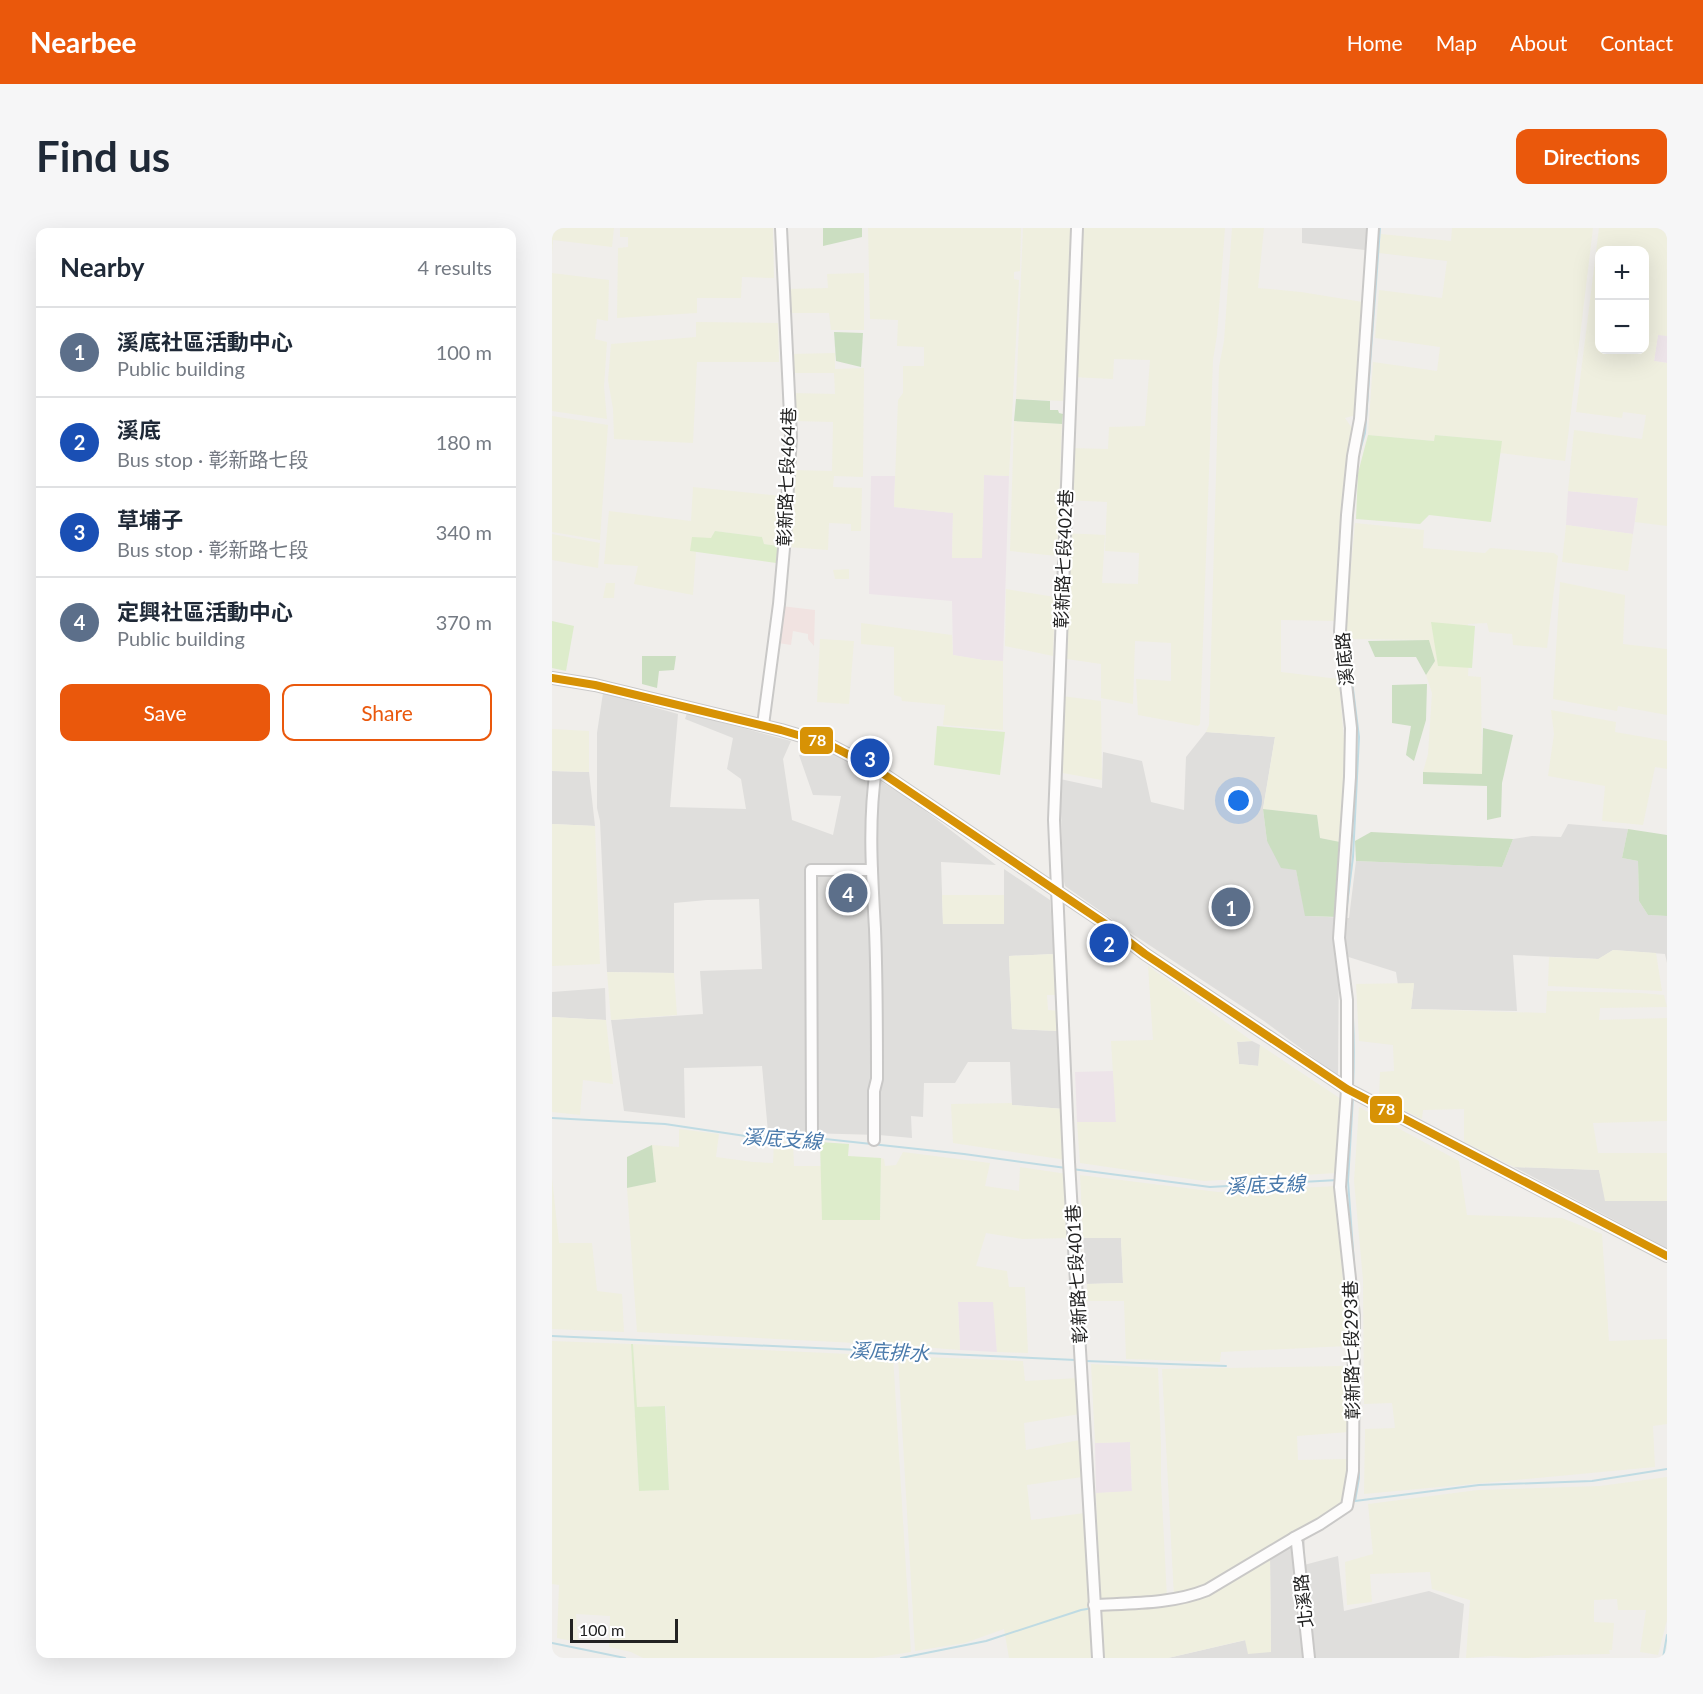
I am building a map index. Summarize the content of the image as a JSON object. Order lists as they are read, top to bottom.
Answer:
{
  "streets": {
    "street": [
      "彰新路七段464巷",
      "彰新路七段402巷",
      "溪底路",
      "彰新路七段401巷",
      "彰新路七段293巷",
      "北溪路"
    ]
  },
  "crossings": [
    ["彰新路七段402巷", "彰新路七段401巷"],
    ["溪底路", "彰新路七段293巷"],
    ["彰新路七段401巷", "彰新路七段293巷"],
    ["彰新路七段293巷", "北溪路"]
  ],
  "water": ["溪底支線", "溪底排水"],
  "lines": ["transit line 78"],
  "scale_bar": "100 m",
  "page": {
    "header": "Nearbee",
    "nav": [
      "Home",
      "Map",
      "About",
      "Contact"
    ],
    "buttons": [
      "Directions",
      ["Save", "Share"]
    ],
    "title": "Find us",
    "heading": ["Nearby", "4 results"],
    "map_buttons": ["+", "−"],
    "list": [
      {
        "mark": "1",
        "name": "溪底社區活動中心",
        "note": "Public building",
        "value": "100 m"
      },
      {
        "mark": "2",
        "name": "溪底",
        "note": "Bus stop · 彰新路七段",
        "value": "180 m"
      },
      {
        "mark": "3",
        "name": "草埔子",
        "note": "Bus stop · 彰新路七段",
        "value": "340 m"
      },
      {
        "mark": "4",
        "name": "定興社區活動中心",
        "note": "Public building",
        "value": "370 m"
      }
    ],
    "pins": [
      "3",
      "4",
      "1",
      "2"
    ],
    "scale": "100 m"
  }
}
